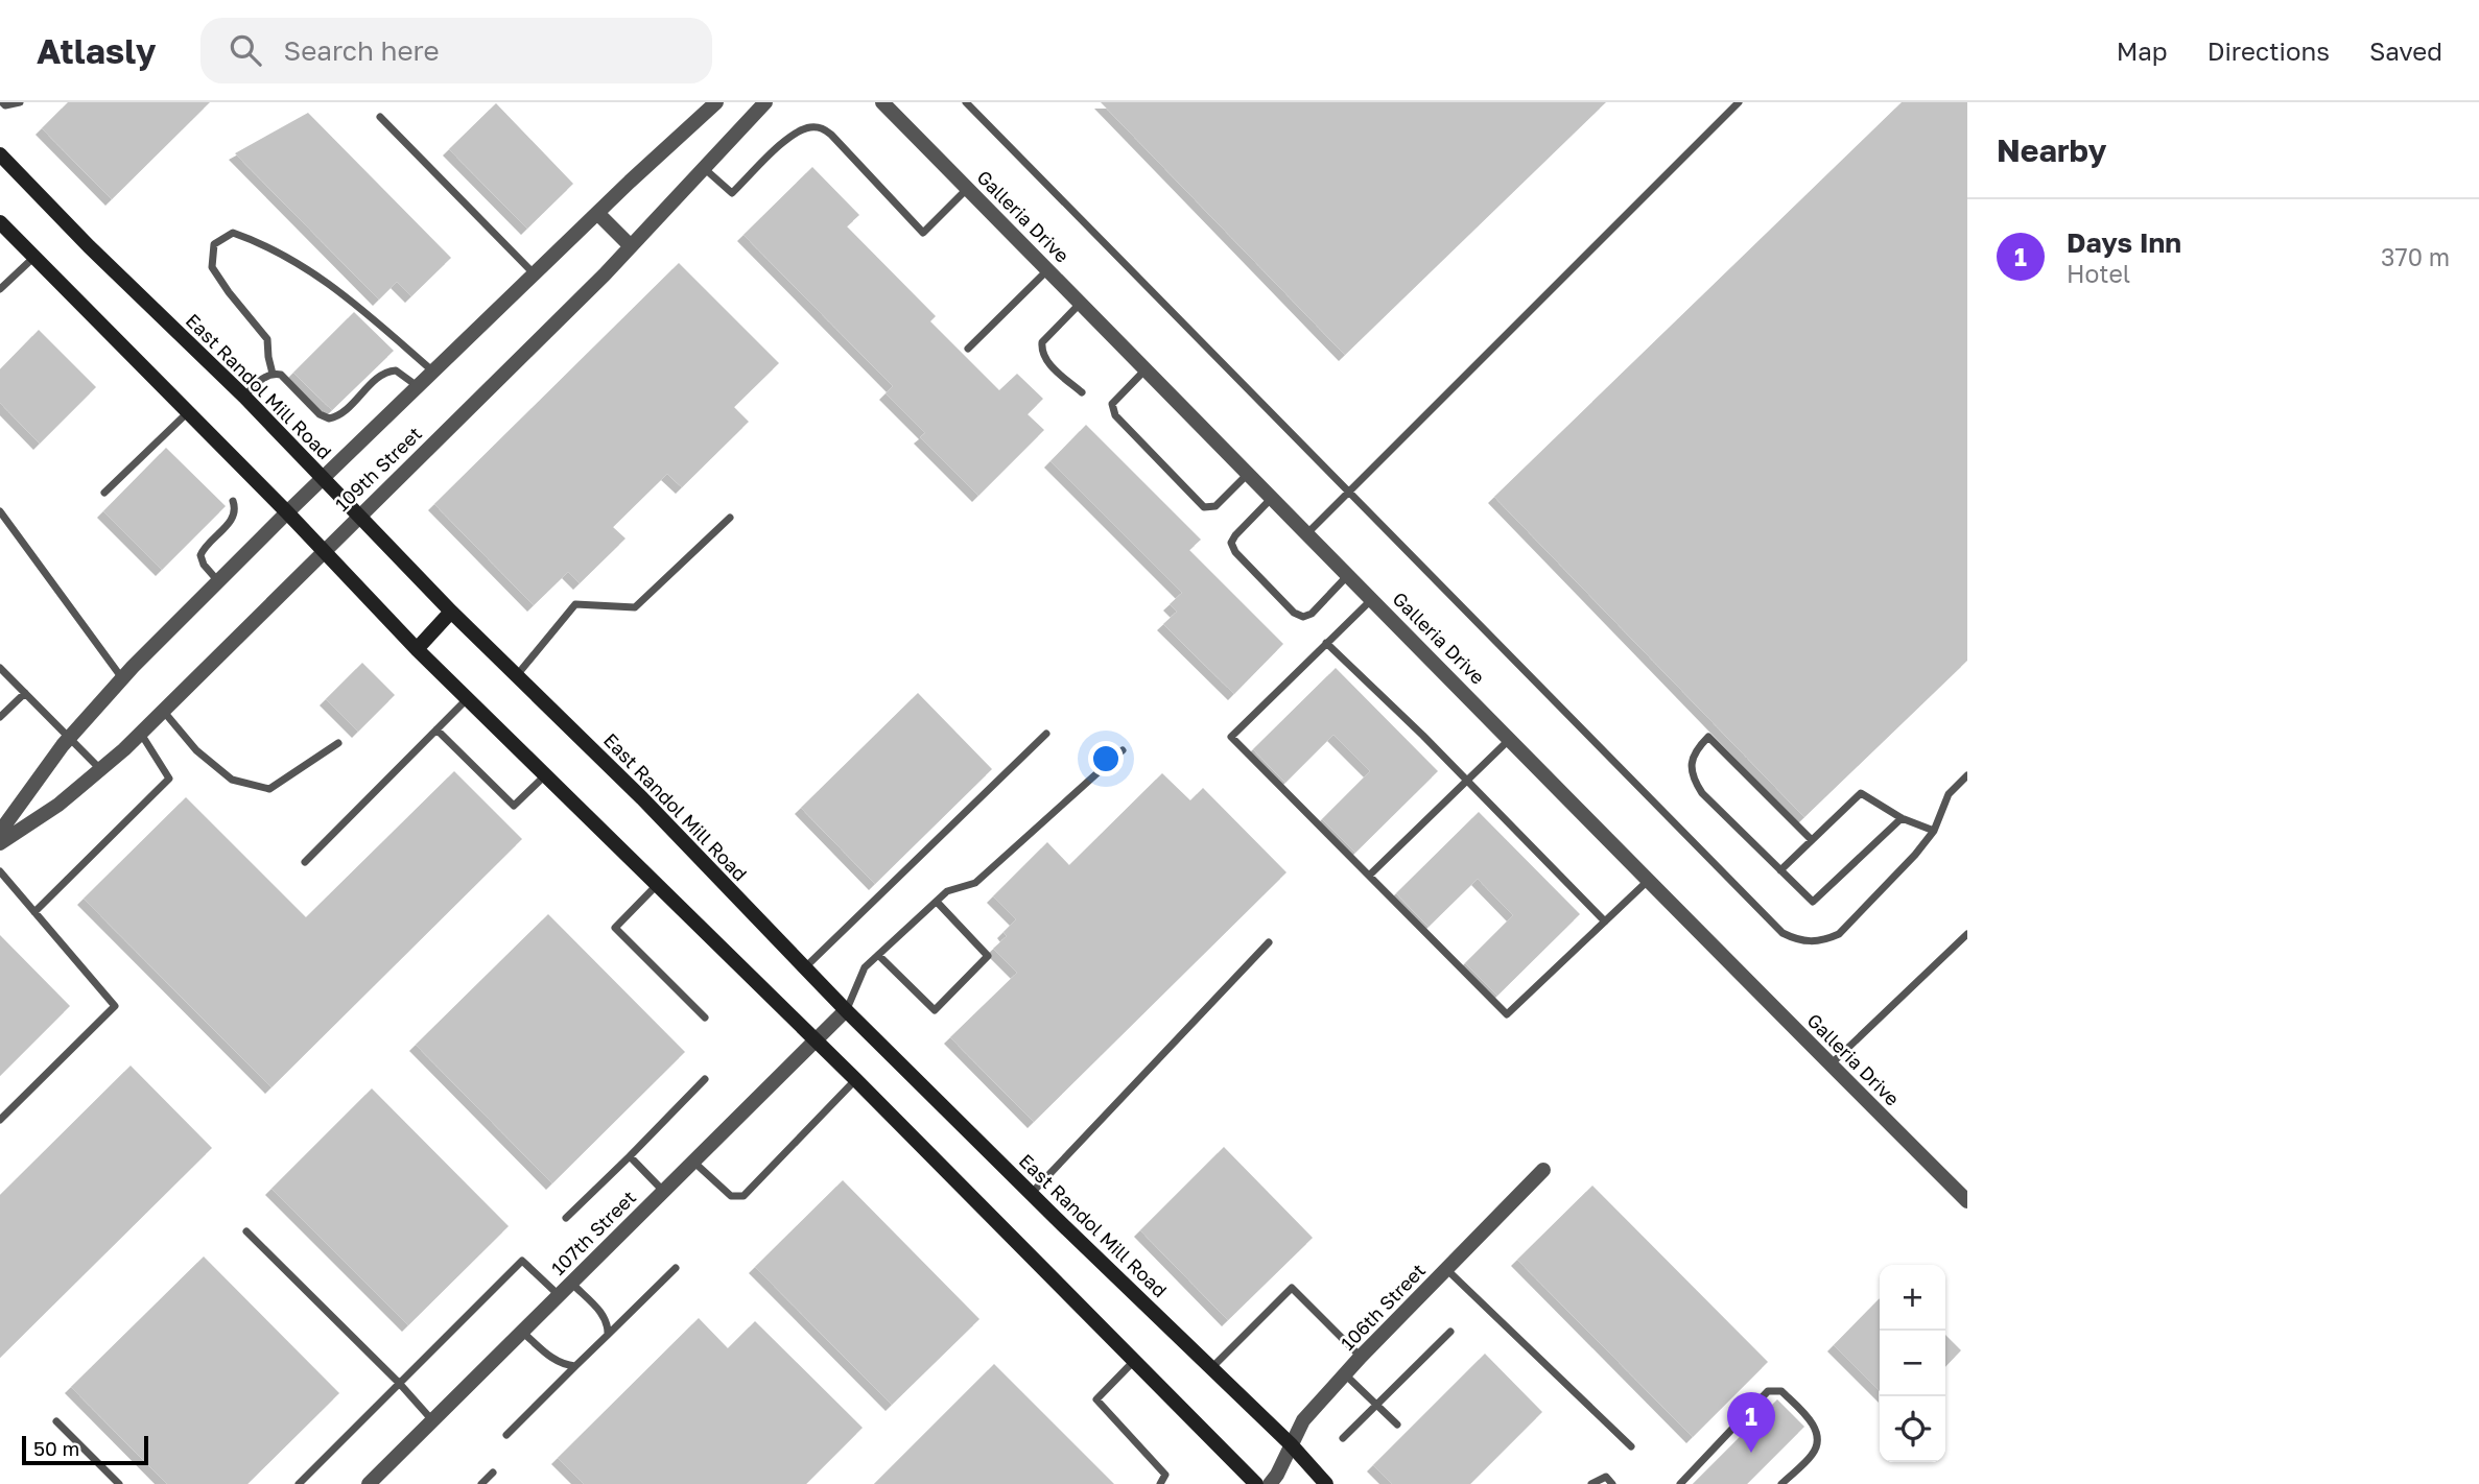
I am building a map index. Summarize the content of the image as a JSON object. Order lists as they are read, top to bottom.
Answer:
{
  "streets": {
    "main road": ["East Randol Mill Road"],
    "street": [
      "Galleria Drive",
      "109th Street",
      "107th Street",
      "106th Street"
    ]
  },
  "crossings": [
    ["East Randol Mill Road", "109th Street"],
    ["East Randol Mill Road", "107th Street"],
    ["East Randol Mill Road", "106th Street"]
  ],
  "scale_bar": "50 m",
  "page": {
    "header": "Atlasly",
    "search": "Search here",
    "nav": ["Map", "Directions", "Saved"],
    "heading": "Nearby",
    "list": [
      {
        "mark": "1",
        "name": "Days Inn",
        "note": "Hotel",
        "value": "370 m"
      }
    ],
    "map_buttons": ["+", "−"],
    "pins": "1",
    "scale": "50 m"
  }
}
